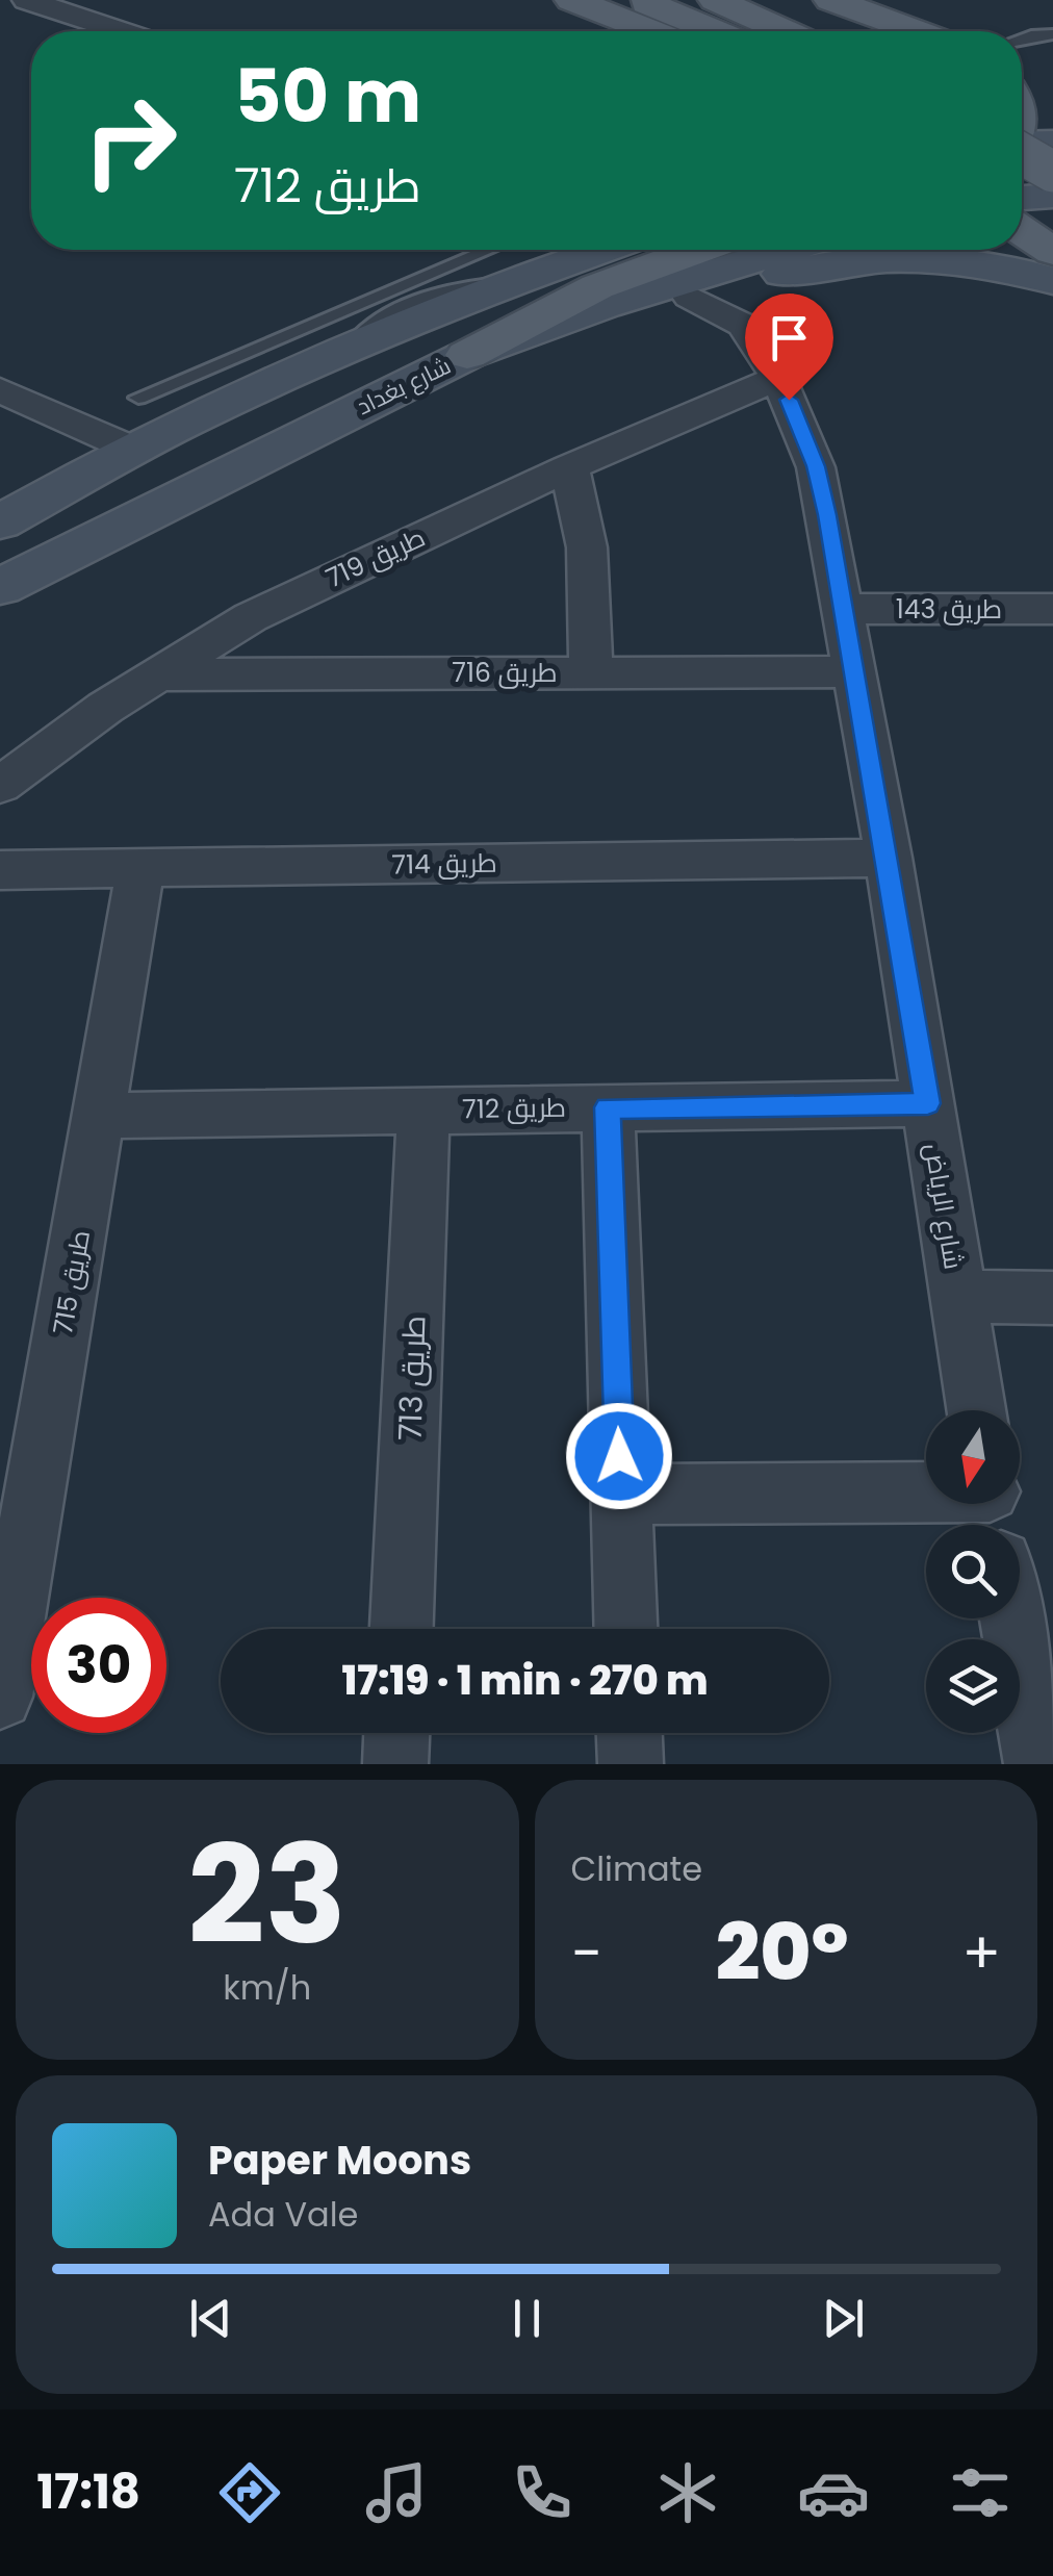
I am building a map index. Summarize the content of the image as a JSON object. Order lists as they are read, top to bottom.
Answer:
{
  "streets": {
    "main road": ["شارع بغداد"],
    "street": [
      "طريق 719",
      "طريق 143",
      "طريق 716",
      "طريق 714",
      "طريق 712",
      "شارع الرياض",
      "طريق 715",
      "طريق 713"
    ]
  },
  "crossings": [
    ["طريق 719", "طريق 716"],
    ["طريق 719", "شارع الرياض"],
    ["طريق 143", "شارع الرياض"],
    ["طريق 716", "شارع الرياض"],
    ["طريق 714", "شارع الرياض"],
    ["طريق 714", "طريق 715"],
    ["طريق 712", "شارع الرياض"],
    ["طريق 712", "طريق 715"],
    ["طريق 712", "طريق 713"]
  ],
  "north": "bottom",
  "page": {
    "turn": ["50 m", "طريق 712"],
    "limit": "30",
    "trip": "17:19 · 1 min · 270 m",
    "tile": [
      ["23", "km/h"],
      "Climate"
    ],
    "heat": ["−", "20°", "+"],
    "song": ["Paper Moons", "Ada Vale"],
    "tabs": "17:18"
  }
}
